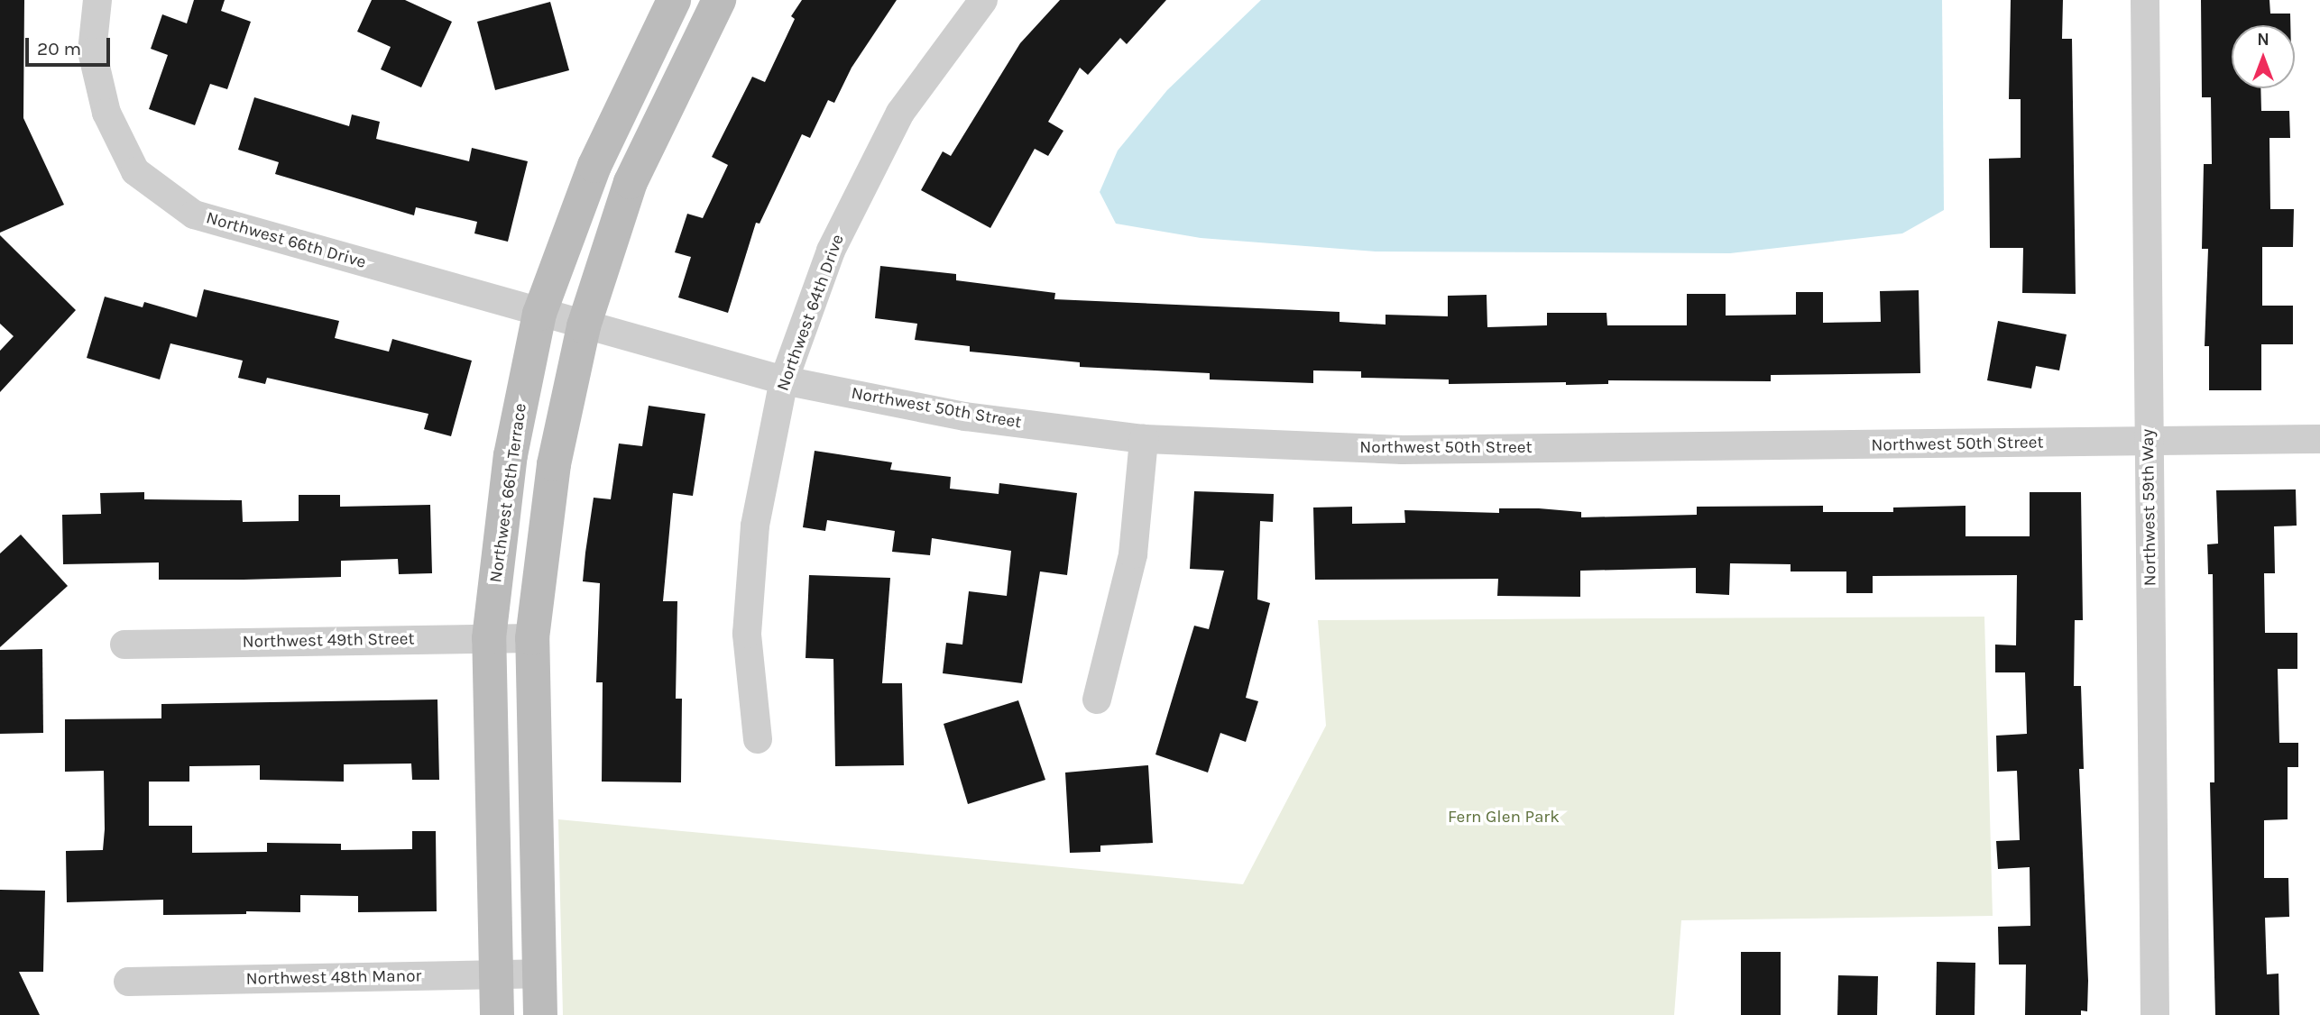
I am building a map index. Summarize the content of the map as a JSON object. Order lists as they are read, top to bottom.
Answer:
{
  "streets": {
    "street": [
      "Northwest 66th Drive",
      "Northwest 64th Drive",
      "Northwest 50th Street",
      "Northwest 66th Terrace",
      "Northwest 59th Way",
      "Northwest 49th Street",
      "Northwest 48th Manor"
    ]
  },
  "crossings": [
    ["Northwest 66th Drive", "Northwest 50th Street"],
    ["Northwest 66th Drive", "Northwest 66th Terrace"],
    ["Northwest 64th Drive", "Northwest 50th Street"],
    ["Northwest 50th Street", "Northwest 59th Way"],
    ["Northwest 66th Terrace", "Northwest 49th Street"],
    ["Northwest 66th Terrace", "Northwest 48th Manor"]
  ],
  "parks": ["Fern Glen Park"],
  "scale_bar": "20 m",
  "north": "top"
}
